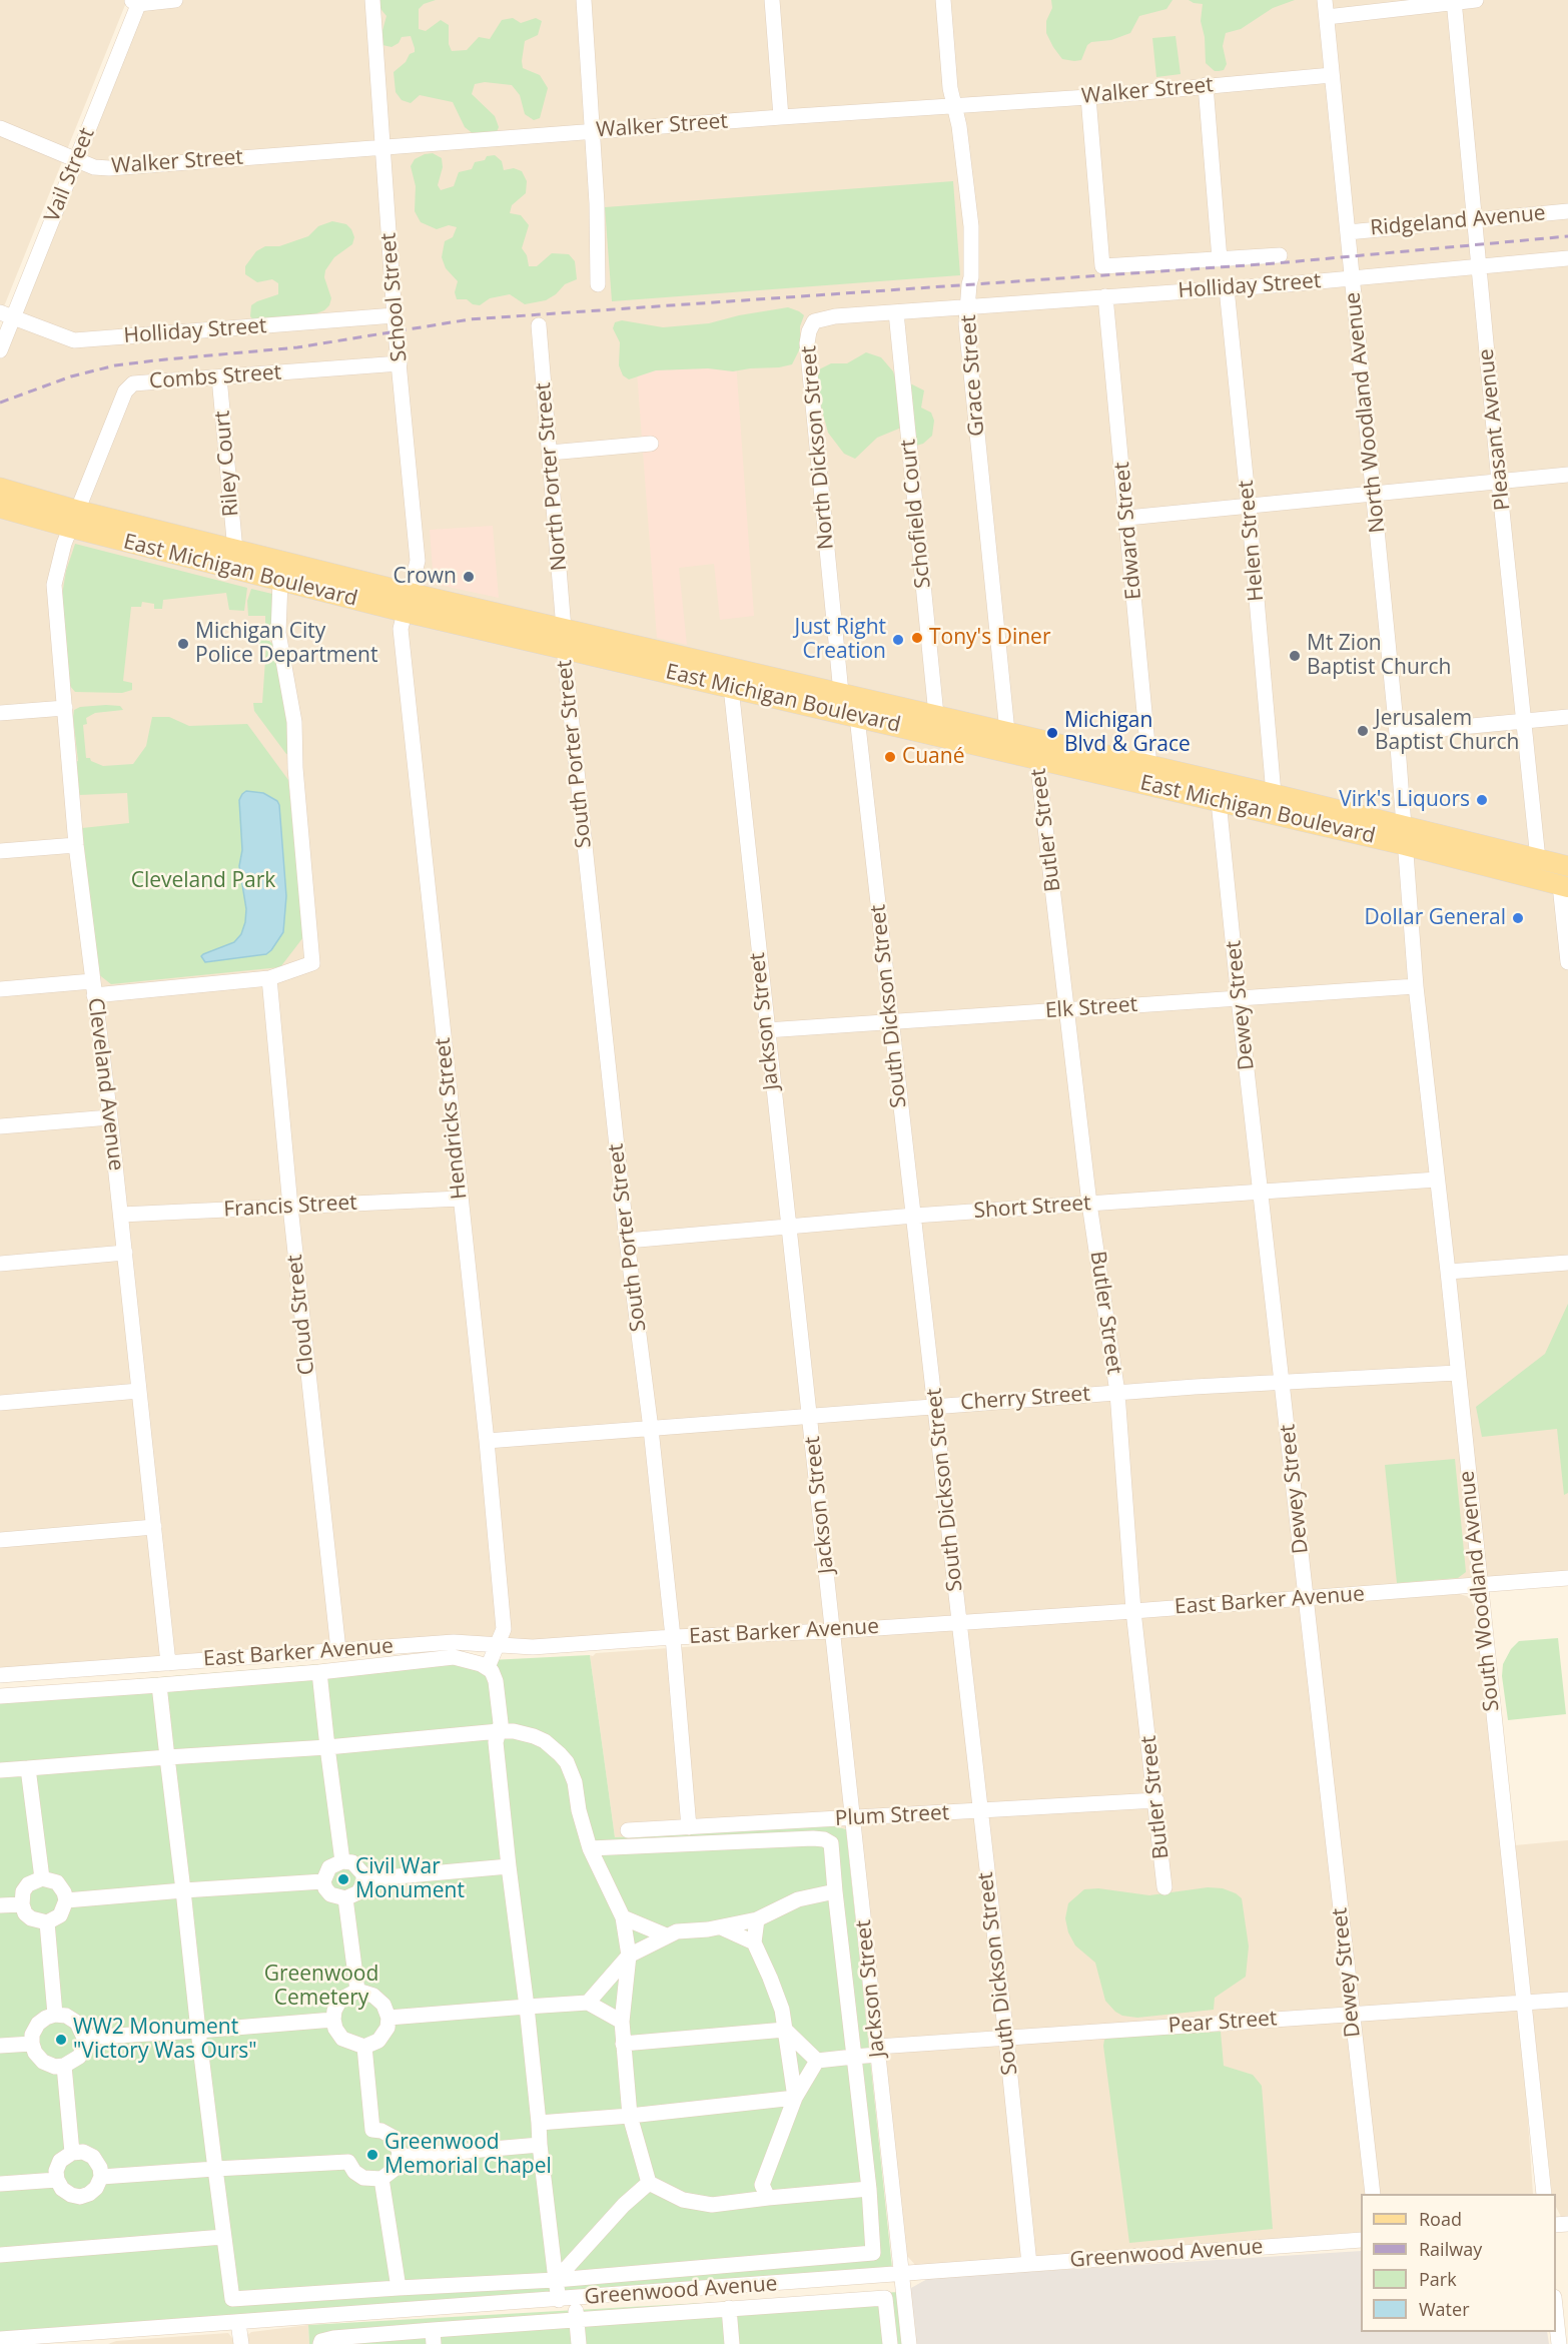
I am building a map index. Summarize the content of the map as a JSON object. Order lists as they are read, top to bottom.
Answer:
{
  "streets": {
    "main road": ["East Michigan Boulevard"],
    "street": [
      "Walker Street",
      "Vail Street",
      "Ridgeland Avenue",
      "Holliday Street",
      "School Street",
      "Grace Street",
      "Combs Street",
      "North Woodland Avenue",
      "Pleasant Avenue",
      "North Dickson Street",
      "Riley Court",
      "North Porter Street",
      "Schofield Court",
      "Edward Street",
      "Helen Street",
      "South Porter Street",
      "Butler Street",
      "Dewey Street",
      "South Dickson Street",
      "Elk Street",
      "Jackson Street",
      "Cleveland Avenue",
      "Hendricks Street",
      "Francis Street",
      "Short Street",
      "Cloud Street",
      "Cherry Street",
      "South Woodland Avenue",
      "East Barker Avenue",
      "Plum Street",
      "Pear Street",
      "Greenwood Avenue"
    ]
  },
  "crossings": [
    ["Walker Street", "Vail Street"],
    ["Walker Street", "Holliday Street"],
    ["Walker Street", "School Street"],
    ["Walker Street", "Grace Street"],
    ["Walker Street", "North Woodland Avenue"],
    ["Vail Street", "Holliday Street"],
    ["Ridgeland Avenue", "North Woodland Avenue"],
    ["Ridgeland Avenue", "Pleasant Avenue"],
    ["Holliday Street", "School Street"],
    ["Holliday Street", "Grace Street"],
    ["Holliday Street", "North Woodland Avenue"],
    ["Holliday Street", "Pleasant Avenue"],
    ["Holliday Street", "North Dickson Street"],
    ["Holliday Street", "Edward Street"],
    ["Holliday Street", "Helen Street"],
    ["School Street", "Combs Street"],
    ["School Street", "East Michigan Boulevard"],
    ["School Street", "Hendricks Street"],
    ["Grace Street", "North Dickson Street"],
    ["Grace Street", "East Michigan Boulevard"],
    ["Combs Street", "Riley Court"],
    ["Combs Street", "East Michigan Boulevard"],
    ["Combs Street", "Cleveland Avenue"],
    ["North Woodland Avenue", "East Michigan Boulevard"],
    ["North Woodland Avenue", "Elk Street"],
    ["North Woodland Avenue", "South Woodland Avenue"],
    ["Pleasant Avenue", "East Michigan Boulevard"],
    ["North Dickson Street", "Schofield Court"],
    ["North Dickson Street", "East Michigan Boulevard"],
    ["Riley Court", "East Michigan Boulevard"],
    ["North Porter Street", "East Michigan Boulevard"],
    ["North Porter Street", "South Porter Street"],
    ["Schofield Court", "East Michigan Boulevard"],
    ["Edward Street", "East Michigan Boulevard"],
    ["Helen Street", "East Michigan Boulevard"],
    ["East Michigan Boulevard", "South Porter Street"],
    ["East Michigan Boulevard", "Butler Street"],
    ["East Michigan Boulevard", "Dewey Street"],
    ["East Michigan Boulevard", "South Dickson Street"],
    ["East Michigan Boulevard", "Jackson Street"],
    ["East Michigan Boulevard", "Cleveland Avenue"],
    ["East Michigan Boulevard", "Hendricks Street"],
    ["South Porter Street", "Short Street"],
    ["South Porter Street", "Cherry Street"],
    ["South Porter Street", "East Barker Avenue"],
    ["South Porter Street", "Plum Street"],
    ["Butler Street", "Elk Street"],
    ["Butler Street", "Short Street"],
    ["Butler Street", "Cherry Street"],
    ["Butler Street", "East Barker Avenue"],
    ["Butler Street", "Plum Street"],
    ["Dewey Street", "Elk Street"],
    ["Dewey Street", "Short Street"],
    ["Dewey Street", "Cherry Street"],
    ["Dewey Street", "East Barker Avenue"],
    ["Dewey Street", "Pear Street"],
    ["South Dickson Street", "Elk Street"],
    ["South Dickson Street", "Short Street"],
    ["South Dickson Street", "Cherry Street"],
    ["South Dickson Street", "East Barker Avenue"],
    ["South Dickson Street", "Plum Street"],
    ["South Dickson Street", "Pear Street"],
    ["South Dickson Street", "Greenwood Avenue"],
    ["Elk Street", "Jackson Street"],
    ["Elk Street", "South Woodland Avenue"],
    ["Jackson Street", "Short Street"],
    ["Jackson Street", "Cherry Street"],
    ["Jackson Street", "East Barker Avenue"],
    ["Jackson Street", "Plum Street"],
    ["Jackson Street", "Pear Street"],
    ["Jackson Street", "Greenwood Avenue"],
    ["Cleveland Avenue", "Francis Street"],
    ["Cleveland Avenue", "East Barker Avenue"],
    ["Hendricks Street", "Francis Street"],
    ["Hendricks Street", "Cherry Street"],
    ["Hendricks Street", "East Barker Avenue"],
    ["Francis Street", "Cloud Street"],
    ["Short Street", "South Woodland Avenue"],
    ["Cloud Street", "East Barker Avenue"],
    ["Cherry Street", "South Woodland Avenue"],
    ["South Woodland Avenue", "East Barker Avenue"],
    ["South Woodland Avenue", "Pear Street"]
  ],
  "parks": ["Cleveland Park", "Greenwood Cemetery"],
  "places": [
    "Crown",
    "Tony's Diner",
    "Just Right Creation",
    "Michigan City Police Department",
    "Mt Zion Baptist Church",
    "Jerusalem Baptist Church",
    "Michigan Blvd & Grace",
    "Cuané",
    "Virk's Liquors",
    "Dollar General",
    "Civil War Monument",
    "WW2 Monument \"Victory Was Ours\"",
    "Greenwood Memorial Chapel"
  ],
  "legend": [
    "Road",
    "Railway",
    "Park",
    "Water"
  ]
}
